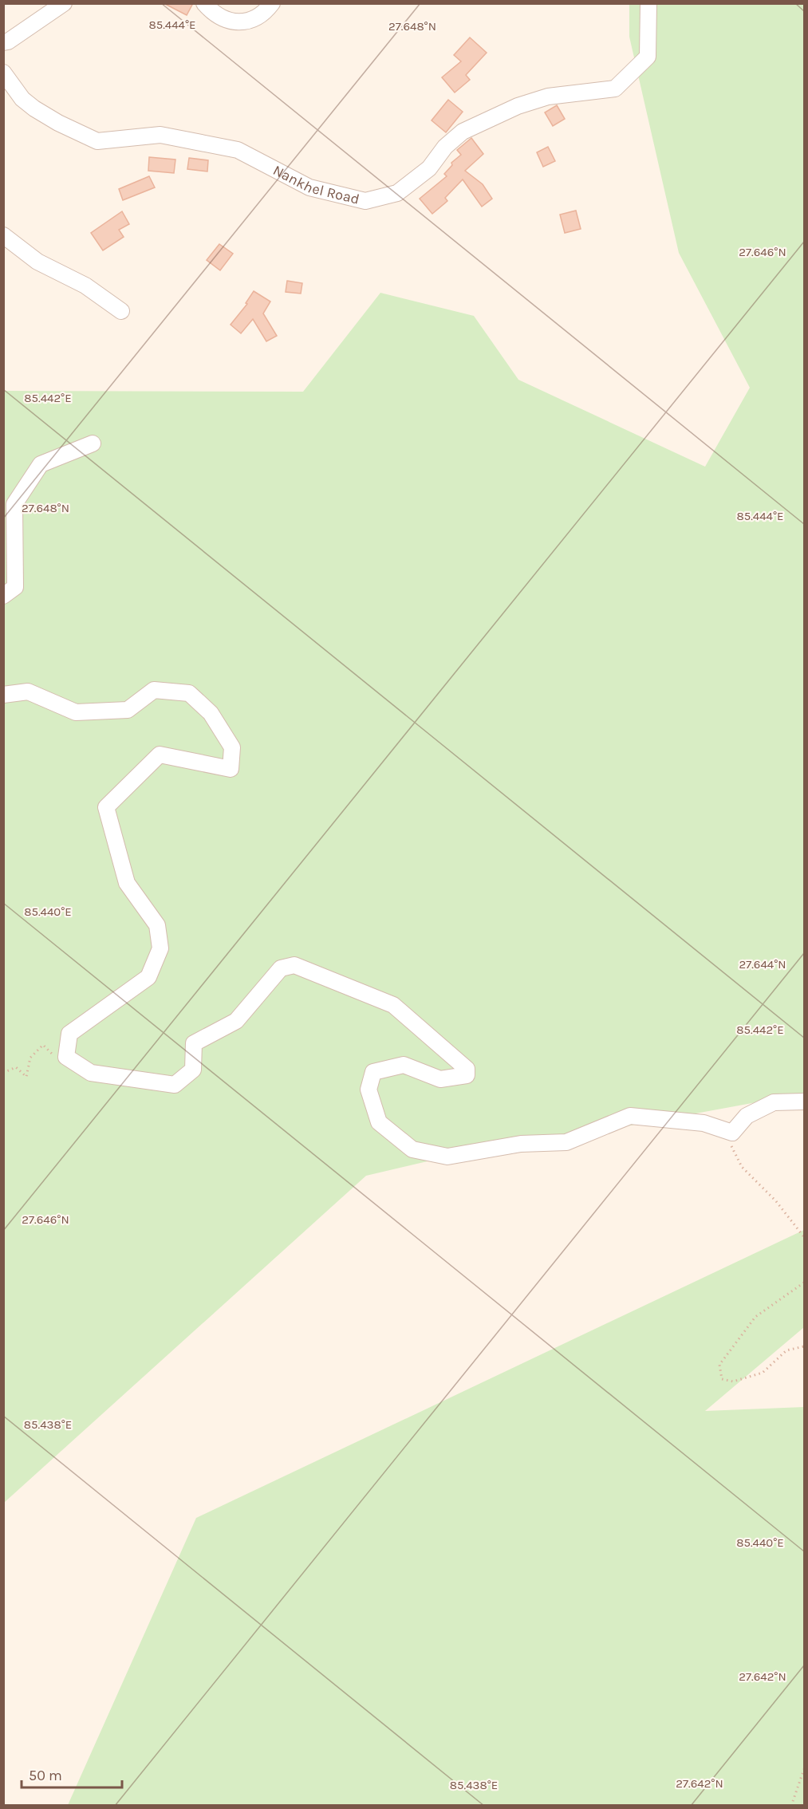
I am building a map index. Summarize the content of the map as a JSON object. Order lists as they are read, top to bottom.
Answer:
{
  "streets": {
    "street": ["Nankhel Road"]
  },
  "scale_bar": "50 m",
  "coordinates": [
    "85.444°E",
    "27.648°N",
    "27.646°N",
    "85.442°E",
    "85.440°E",
    "27.644°N",
    "85.438°E",
    "27.642°N"
  ]
}
